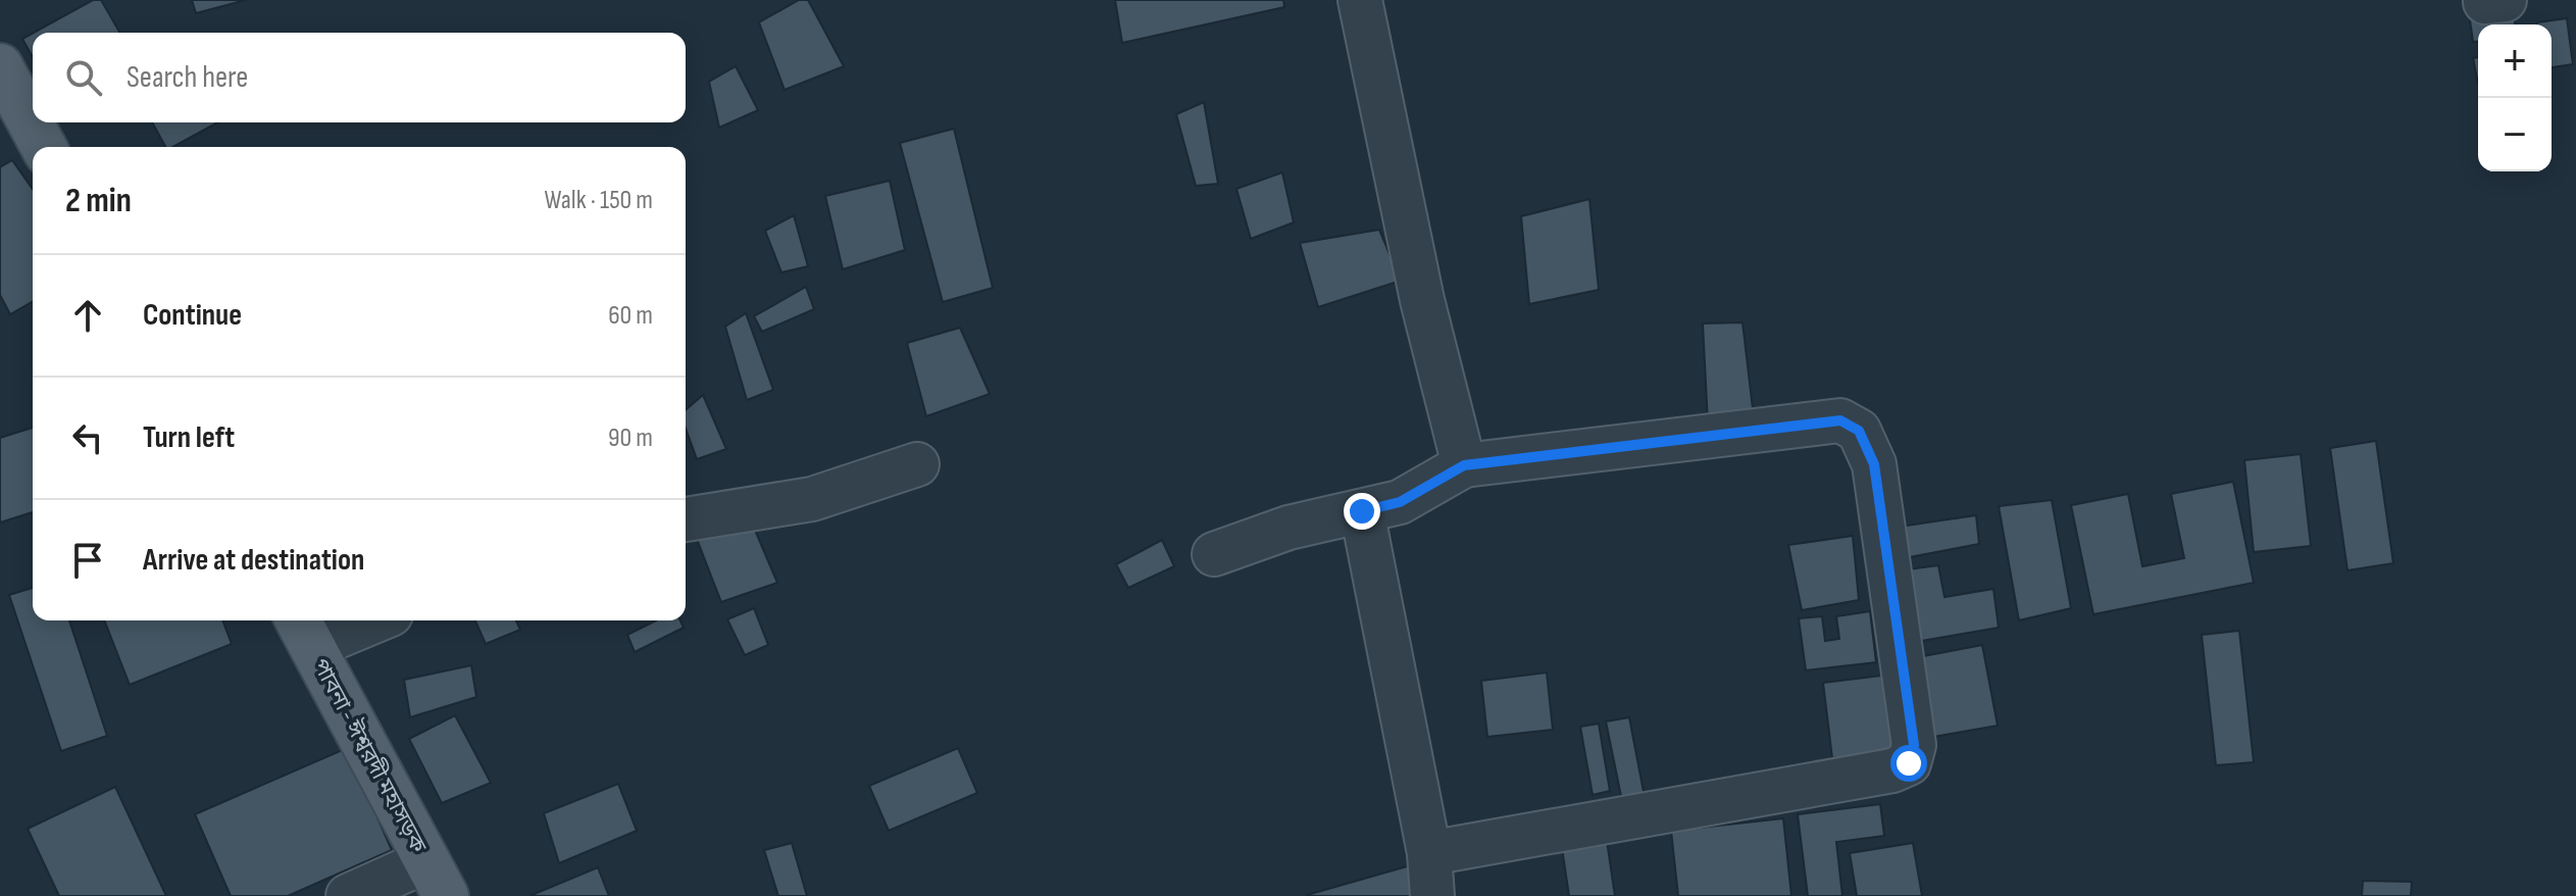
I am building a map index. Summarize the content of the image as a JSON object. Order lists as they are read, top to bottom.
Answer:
{
  "streets": {
    "main road": ["পাবনা - ঈশ্বরদী মহাসড়ক"]
  },
  "page": {
    "map_buttons": ["+", "−"],
    "search": "Search here",
    "heading": ["2 min", "Walk · 150 m"],
    "list": [
      ["Continue", "60 m"],
      ["Turn left", "90 m"],
      "Arrive at destination"
    ]
  }
}
